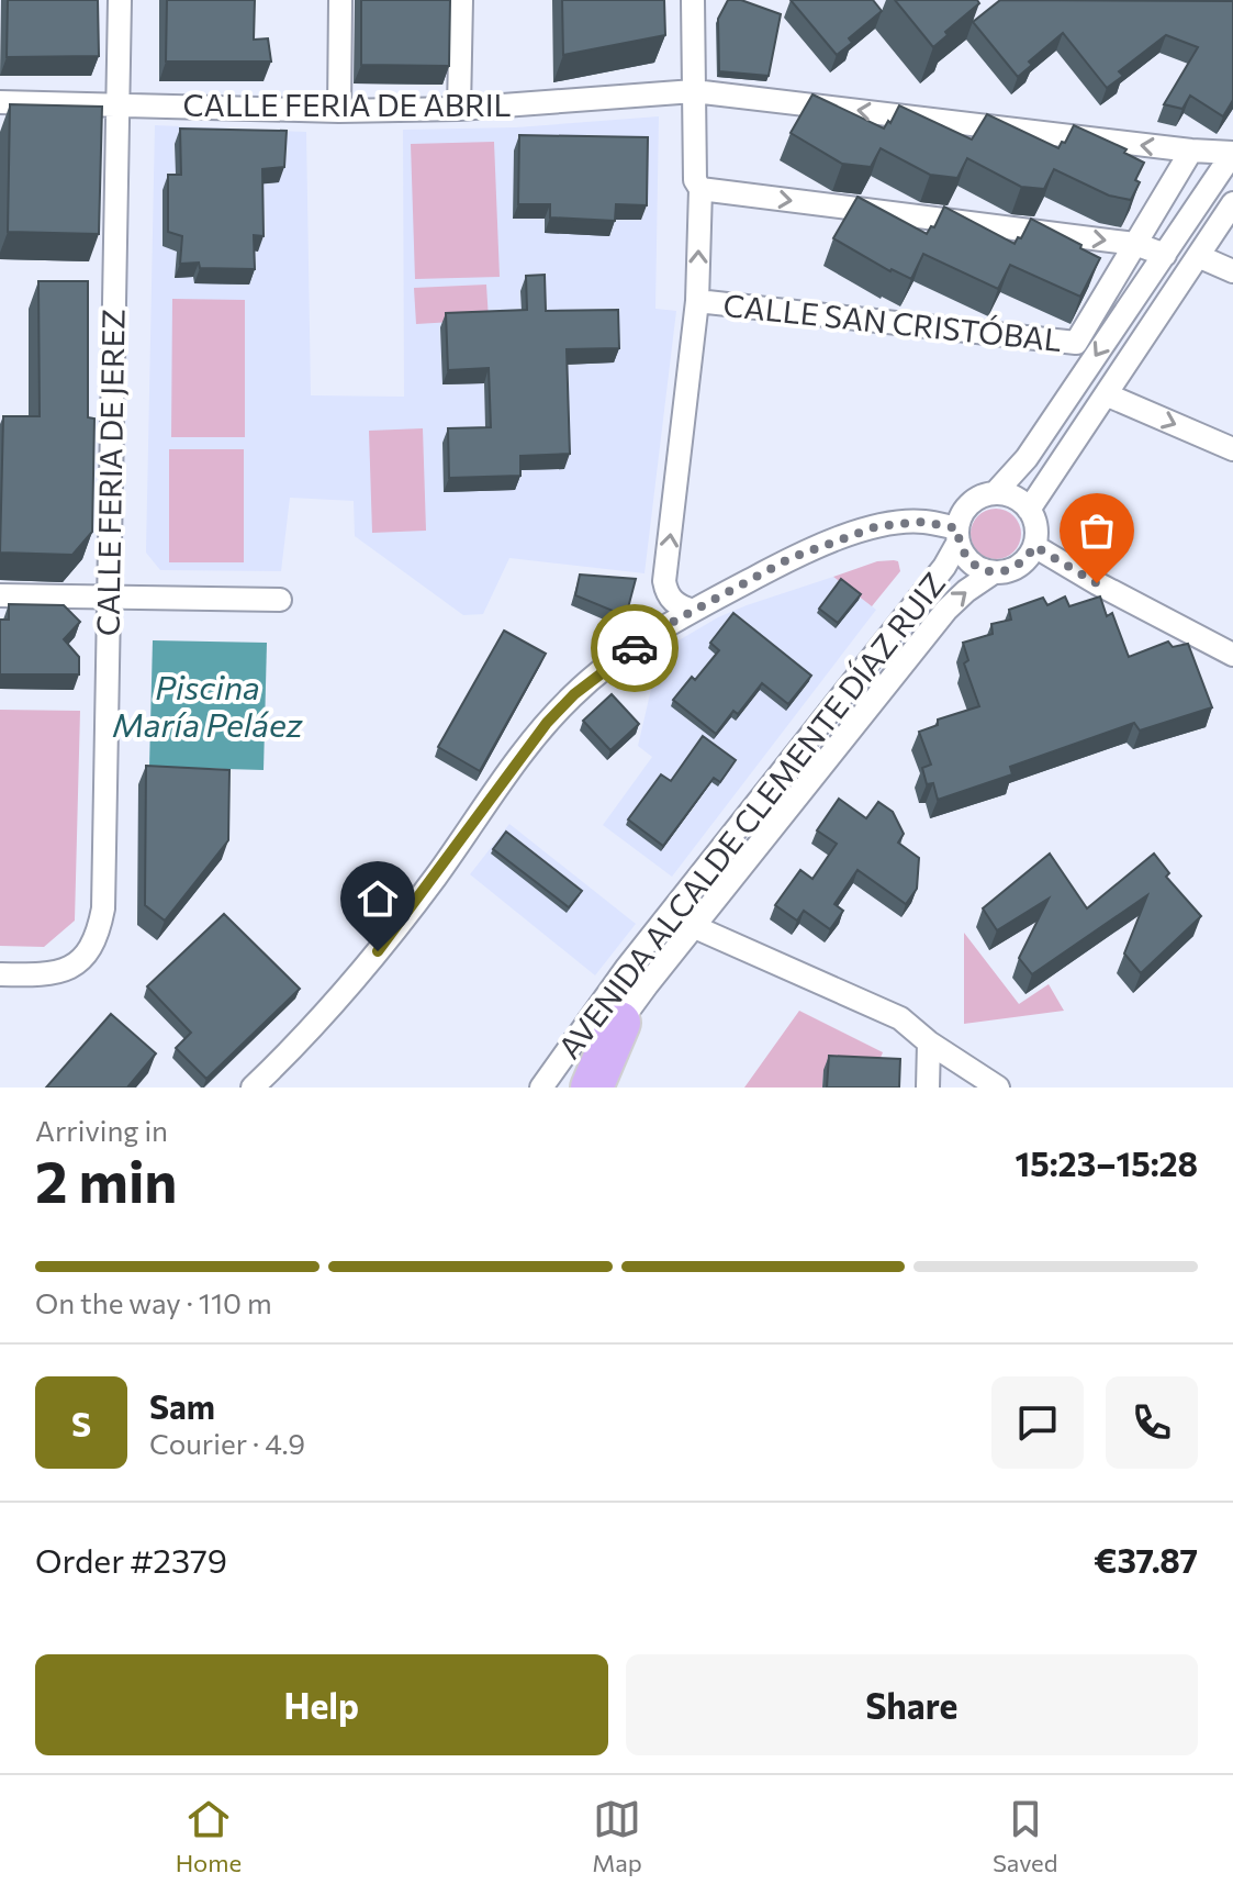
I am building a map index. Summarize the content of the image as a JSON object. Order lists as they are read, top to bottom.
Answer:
{
  "streets": {
    "street": [
      "CALLE FERIA DE ABRIL",
      "CALLE SAN CRISTÓBAL",
      "CALLE FERIA DE JEREZ",
      "AVENIDA ALCALDE CLEMENTE DÍAZ RUIZ"
    ]
  },
  "crossings": [
    ["CALLE FERIA DE ABRIL", "CALLE SAN CRISTÓBAL"],
    ["CALLE FERIA DE ABRIL", "CALLE FERIA DE JEREZ"]
  ],
  "water": ["Piscina María Peláez"],
  "page": {
    "heading": ["2 min", "Arriving in", "15:23–15:28"],
    "panel": [
      "Sam",
      "Courier · 4.9",
      "Order #2379",
      "€37.87"
    ],
    "bar": "On the way · 110 m",
    "round": "S",
    "buttons": ["Help", "Share"],
    "tabs": ["Home", "Map", "Saved"]
  }
}
